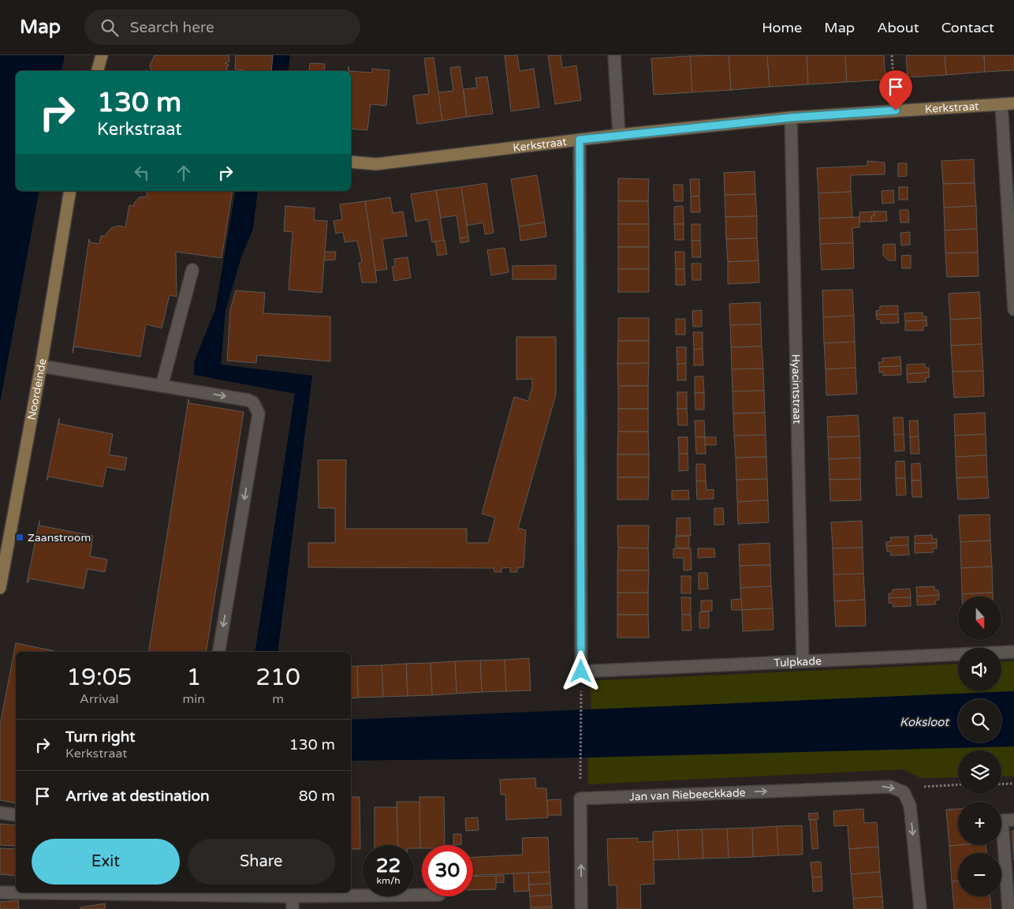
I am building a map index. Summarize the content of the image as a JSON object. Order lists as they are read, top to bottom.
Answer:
{
  "streets": {
    "street": [
      "Kerkstraat",
      "Noordeinde",
      "Hyacintstraat",
      "Tulpkade",
      "Jan van Riebeeckkade"
    ]
  },
  "crossings": [
    ["Kerkstraat", "Hyacintstraat"],
    ["Kerkstraat", "Tulpkade"],
    ["Hyacintstraat", "Tulpkade"]
  ],
  "water": ["Koksloot"],
  "places": {
    "transit": ["Zaanstroom"]
  },
  "north": "bottom",
  "page": {
    "header": "Map",
    "search": "Search here",
    "nav": [
      "Home",
      "Map",
      "About",
      "Contact"
    ],
    "turn": ["130 m", "Kerkstraat"],
    "map_buttons": ["+", "−"],
    "eta": [
      "19:05",
      "Arrival",
      "1",
      "min",
      "210",
      "m"
    ],
    "list": [
      {
        "name": "Turn right",
        "note": "Kerkstraat",
        "value": "130 m"
      },
      {
        "name": "Arrive at destination",
        "value": "80 m"
      }
    ],
    "buttons": ["Exit", "Share"],
    "speed": "22 km/h",
    "limit": "30"
  }
}
